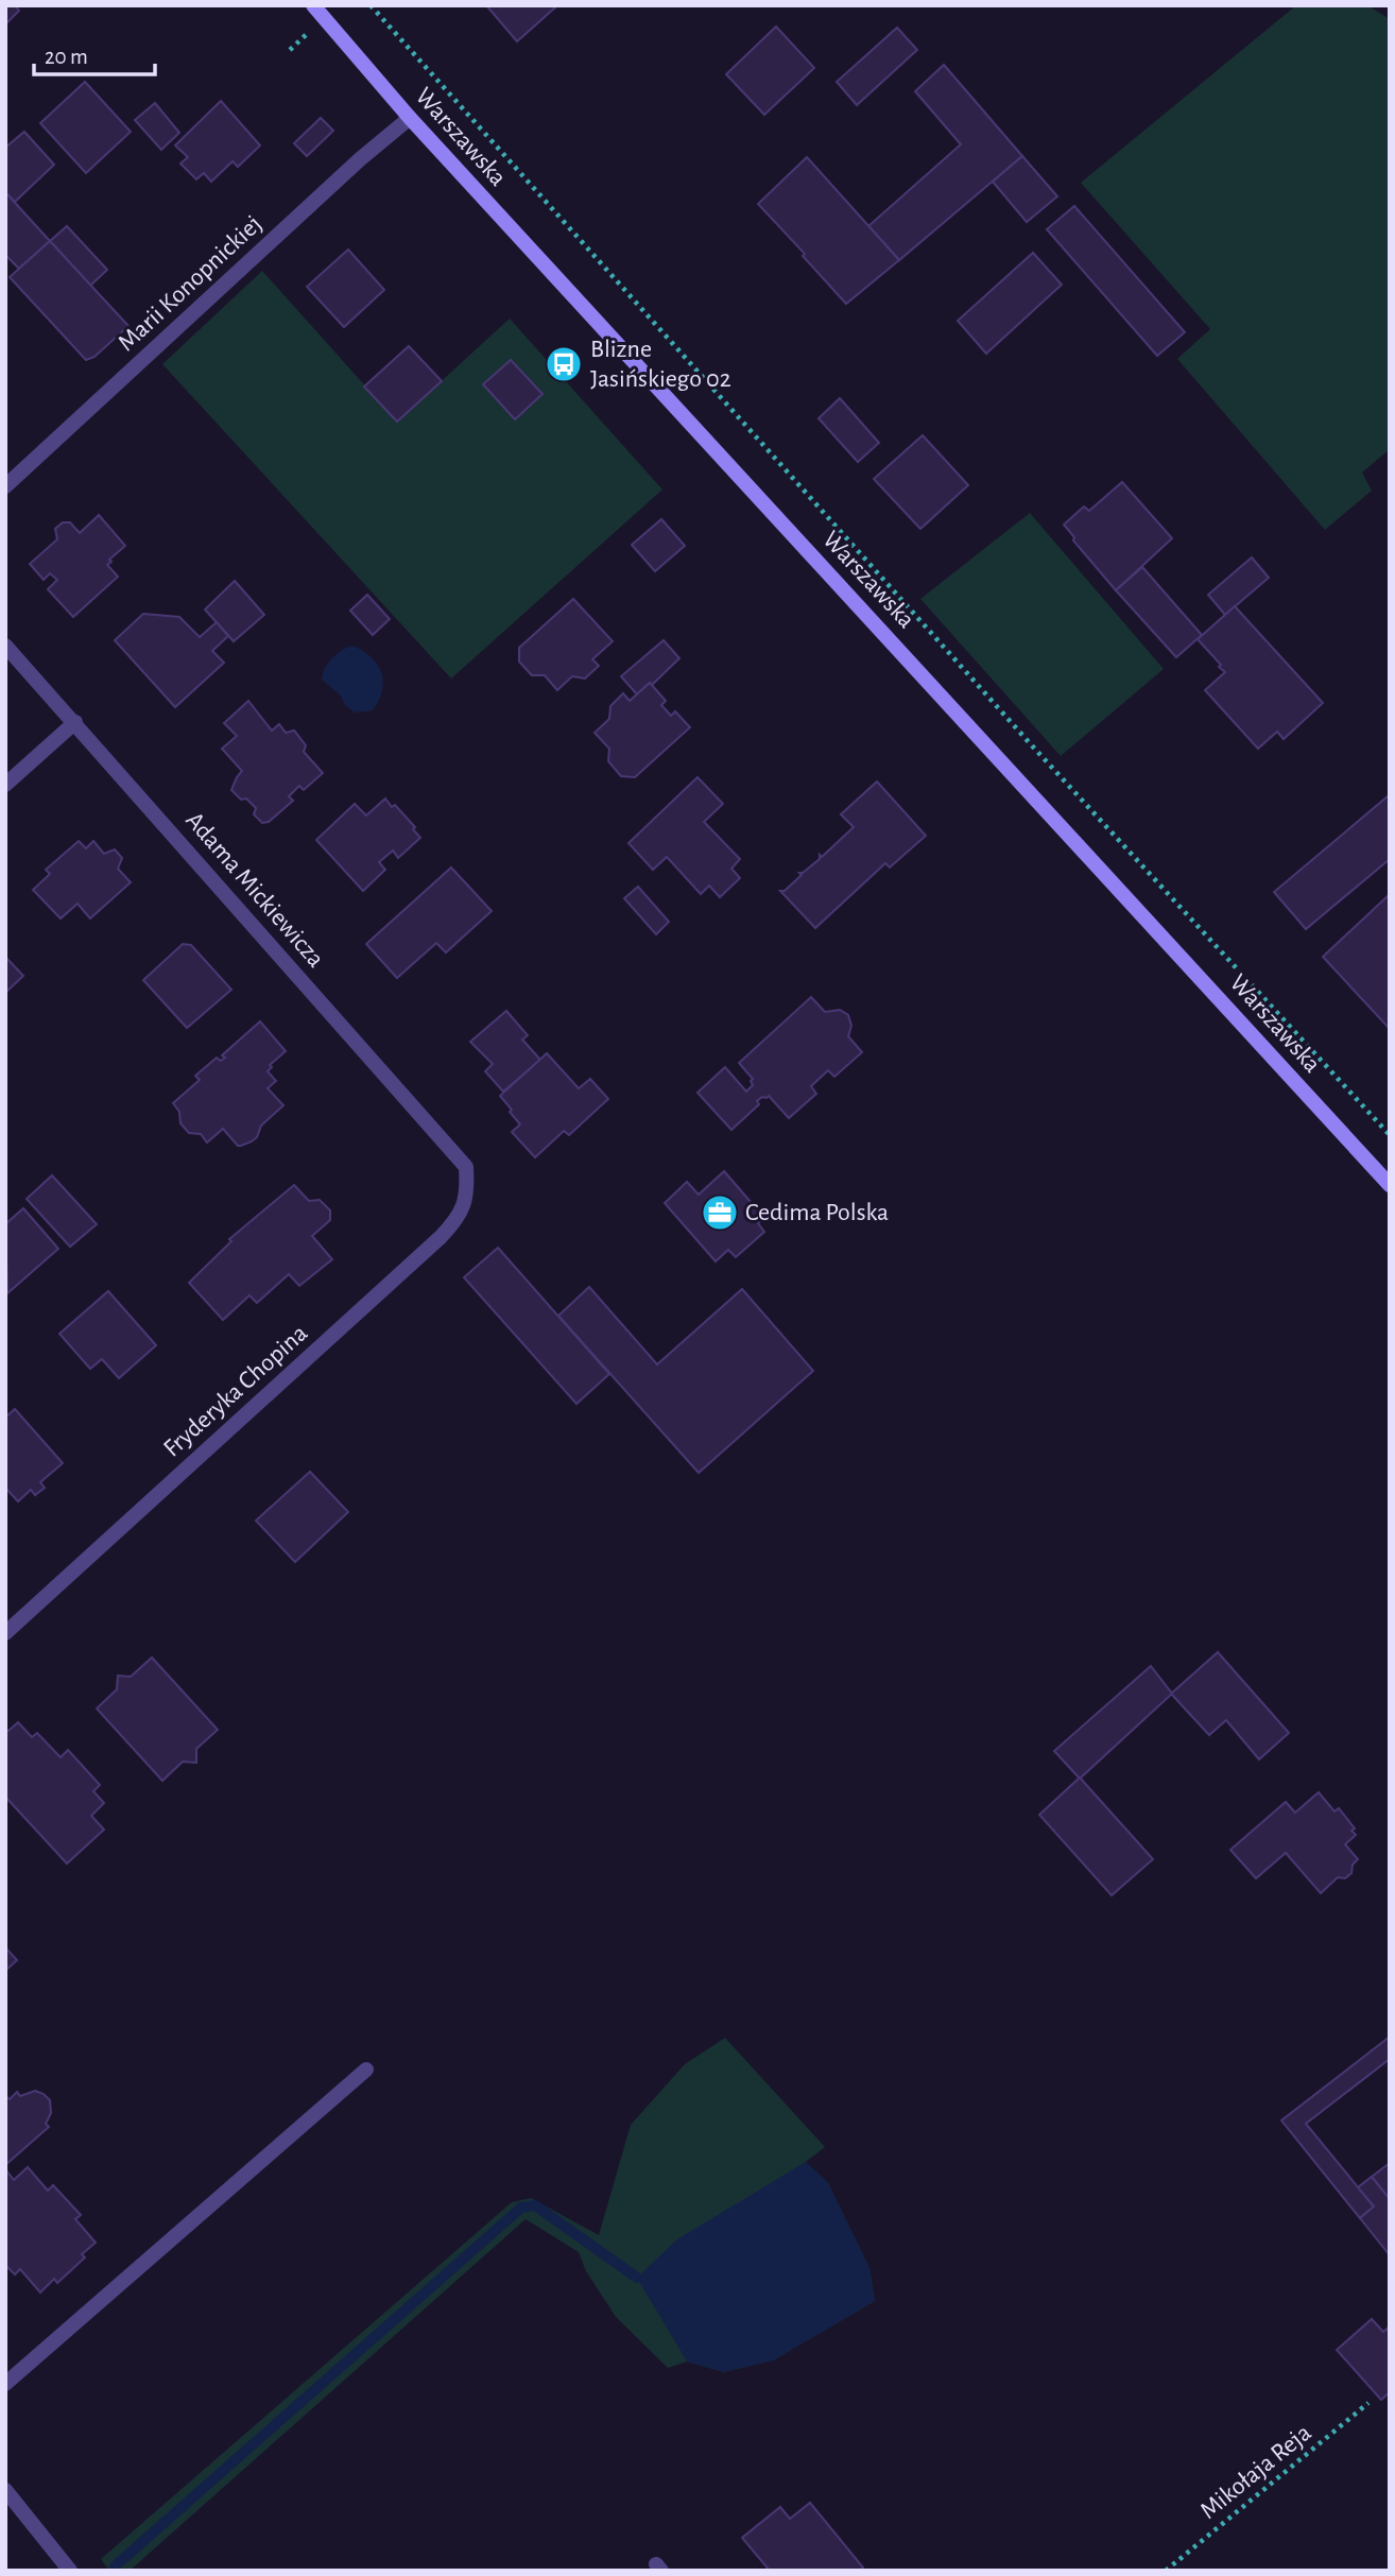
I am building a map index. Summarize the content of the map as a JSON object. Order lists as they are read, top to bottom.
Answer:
{
  "streets": {
    "main road": ["Warszawska"],
    "street": ["Marii Konopnickiej", "Adama Mickiewicza", "Fryderyka Chopina"],
    "path": ["Mikołaja Reja"]
  },
  "crossings": [
    ["Warszawska", "Marii Konopnickiej"],
    ["Adama Mickiewicza", "Fryderyka Chopina"]
  ],
  "places": {
    "bus stop": ["Blizne Jasińskiego 02"],
    "office": ["Cedima Polska"]
  },
  "scale_bar": "20 m"
}
